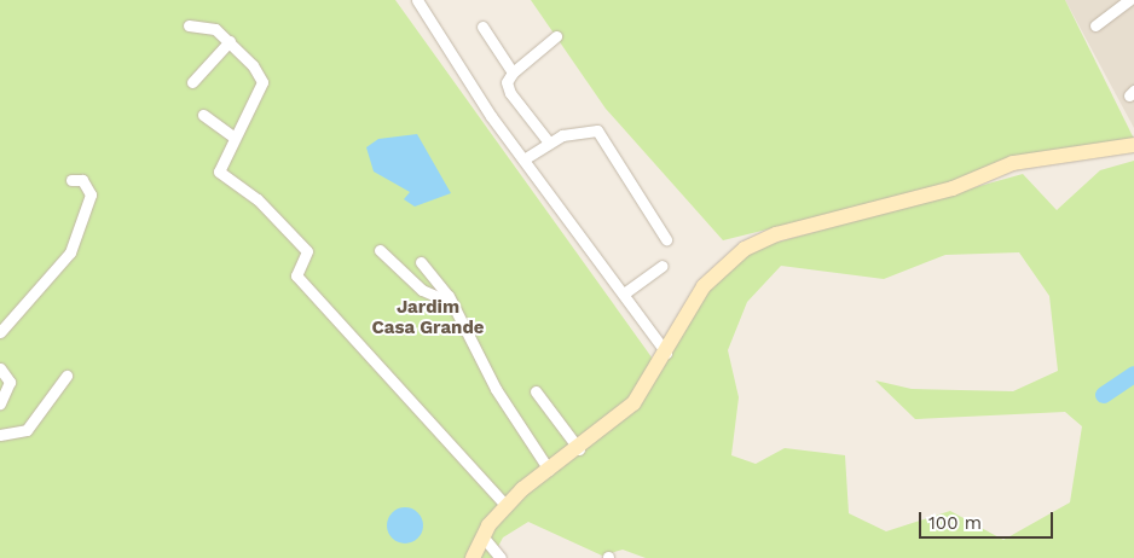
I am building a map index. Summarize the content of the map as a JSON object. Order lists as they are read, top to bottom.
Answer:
{
  "districts": ["Jardim Casa Grande"],
  "scale_bar": "100 m"
}
